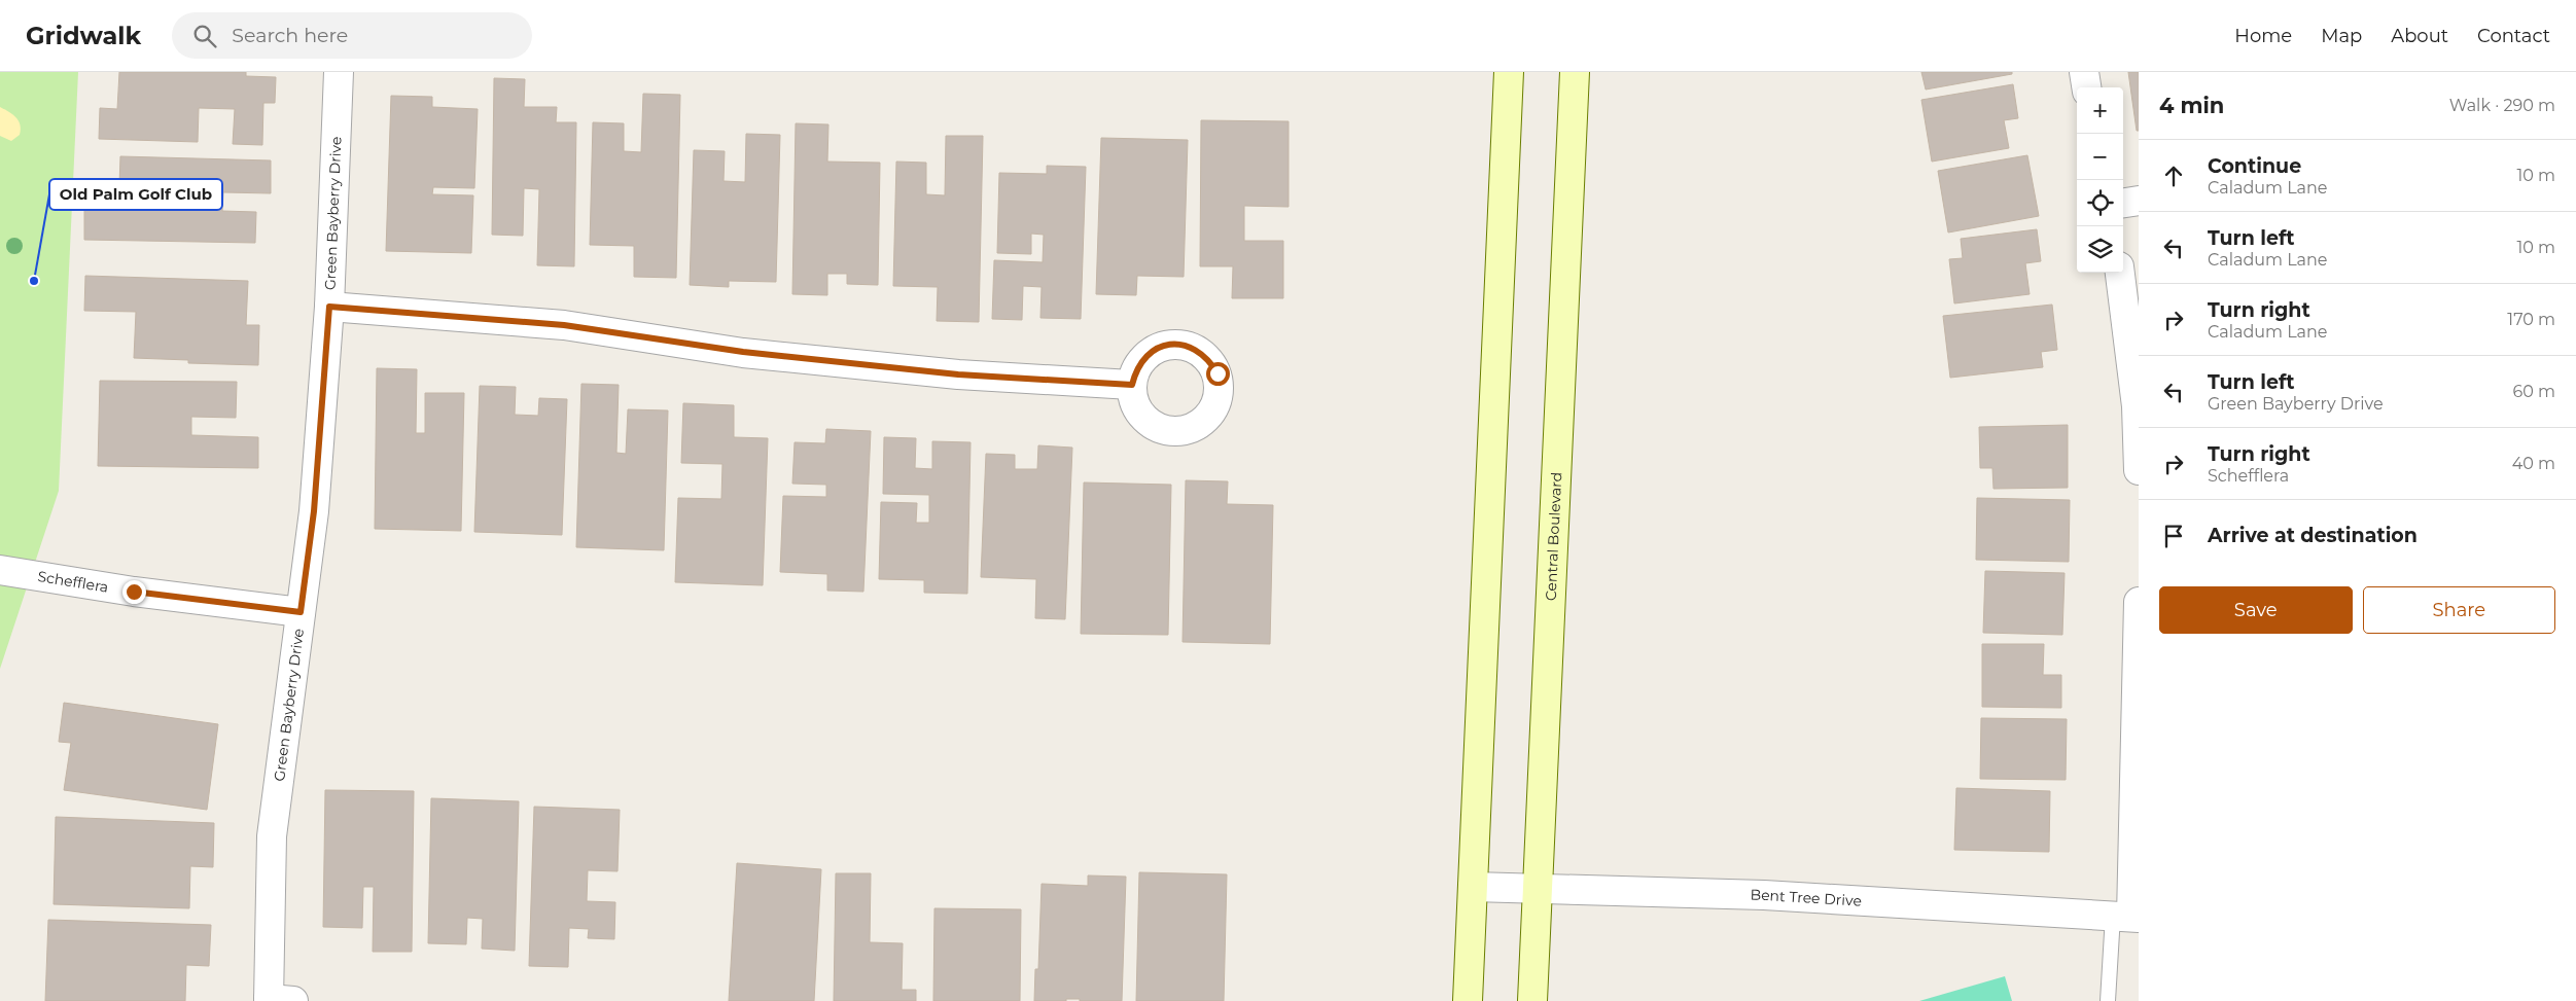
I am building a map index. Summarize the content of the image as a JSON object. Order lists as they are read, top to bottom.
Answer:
{
  "streets": {
    "street": [
      "Green Bayberry Drive",
      "Central Boulevard",
      "Schefflera",
      "Bent Tree Drive"
    ]
  },
  "crossings": [
    ["Green Bayberry Drive", "Schefflera"],
    ["Central Boulevard", "Bent Tree Drive"]
  ],
  "places": ["Old Palm Golf Club"],
  "page": {
    "header": "Gridwalk",
    "search": "Search here",
    "nav": [
      "Home",
      "Map",
      "About",
      "Contact"
    ],
    "heading": ["4 min", "Walk · 290 m"],
    "map_buttons": ["+", "−"],
    "list": [
      ["Continue", "Caladum Lane", "10 m"],
      ["Turn left", "Caladum Lane", "10 m"],
      ["Turn right", "Caladum Lane", "170 m"],
      ["Turn left", "Green Bayberry Drive", "60 m"],
      ["Turn right", "Schefflera", "40 m"],
      "Arrive at destination"
    ],
    "buttons": ["Save", "Share"]
  }
}
